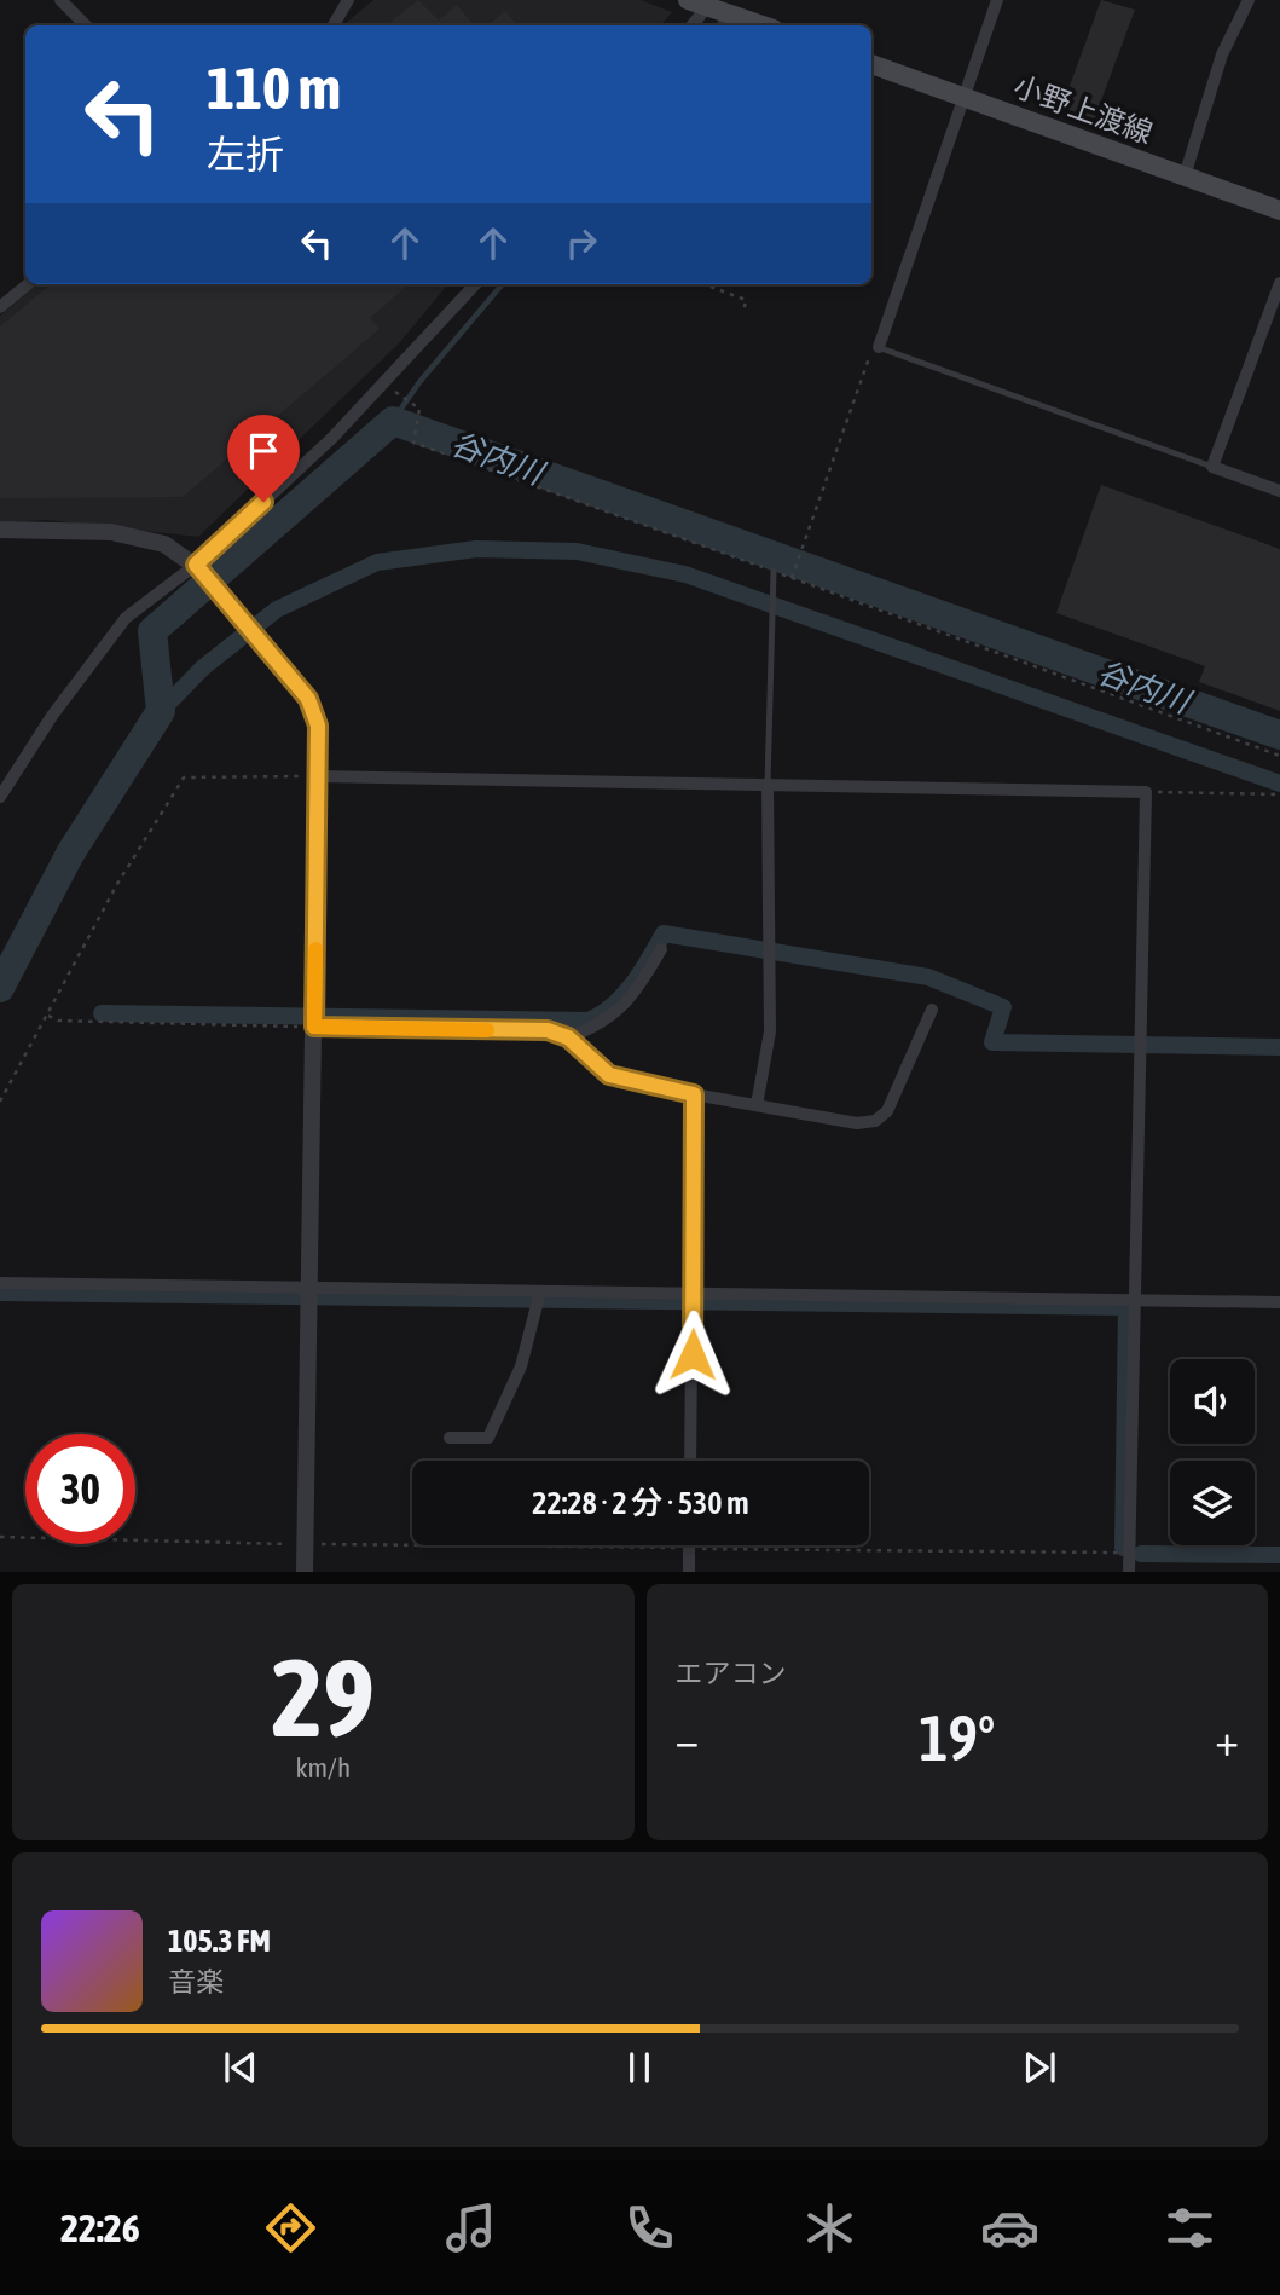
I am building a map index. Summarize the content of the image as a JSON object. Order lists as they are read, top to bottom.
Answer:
{
  "streets": {
    "main road": ["小野上渡線"]
  },
  "water": ["谷内川"],
  "page": {
    "turn": ["110 m", "左折"],
    "limit": "30",
    "trip": "22:28 · 2 分 · 530 m",
    "tile": [
      ["29", "km/h"],
      "エアコン"
    ],
    "heat": ["−", "19°", "+"],
    "song": ["105.3 FM", "音楽"],
    "tabs": "22:26"
  }
}
